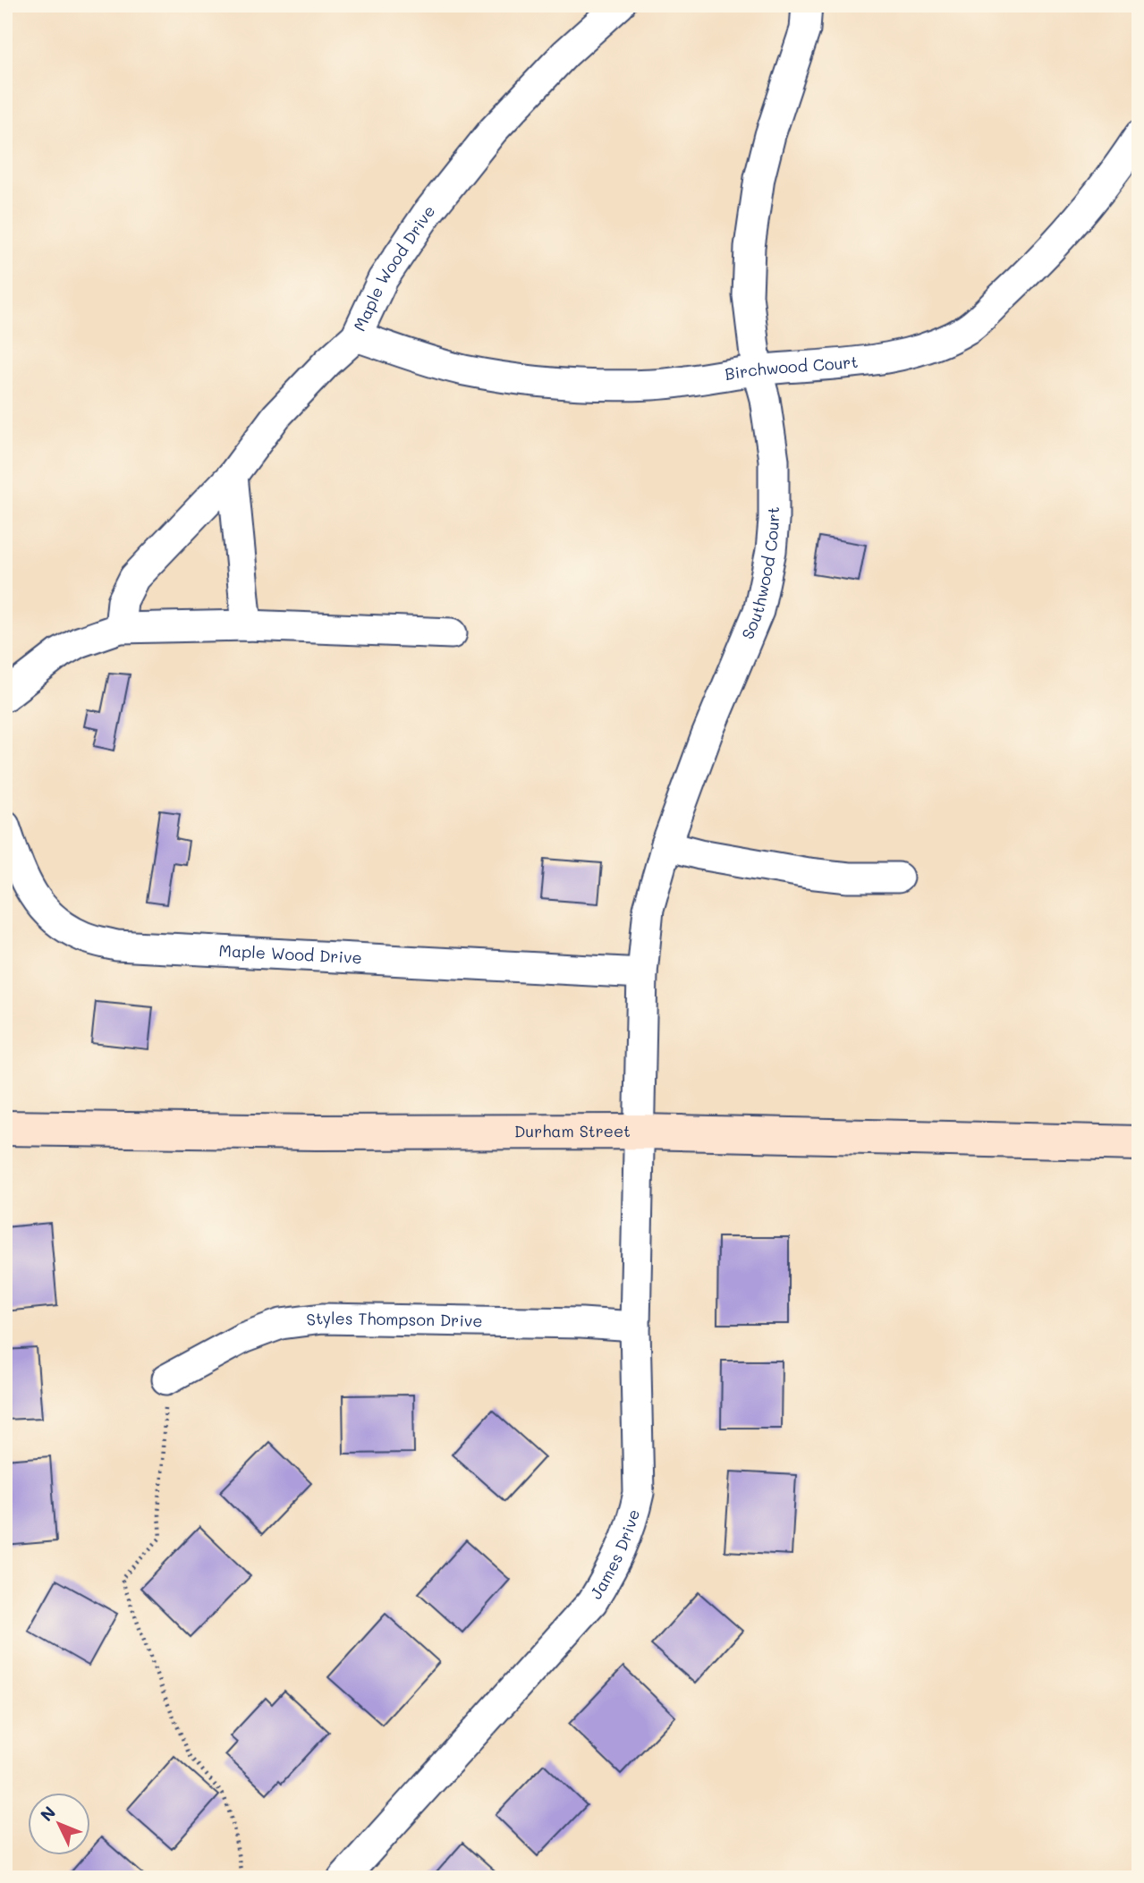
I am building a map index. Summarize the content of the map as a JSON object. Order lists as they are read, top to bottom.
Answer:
{
  "streets": {
    "street": [
      "Maple Wood Drive",
      "Birchwood Court",
      "Southwood Court",
      "Durham Street",
      "Styles Thompson Drive",
      "James Drive"
    ]
  },
  "crossings": [
    ["Maple Wood Drive", "Birchwood Court"],
    ["Maple Wood Drive", "Southwood Court"],
    ["Birchwood Court", "Southwood Court"],
    ["Southwood Court", "Durham Street"],
    ["Southwood Court", "James Drive"],
    ["Durham Street", "James Drive"],
    ["Styles Thompson Drive", "James Drive"]
  ],
  "north": "top left"
}
